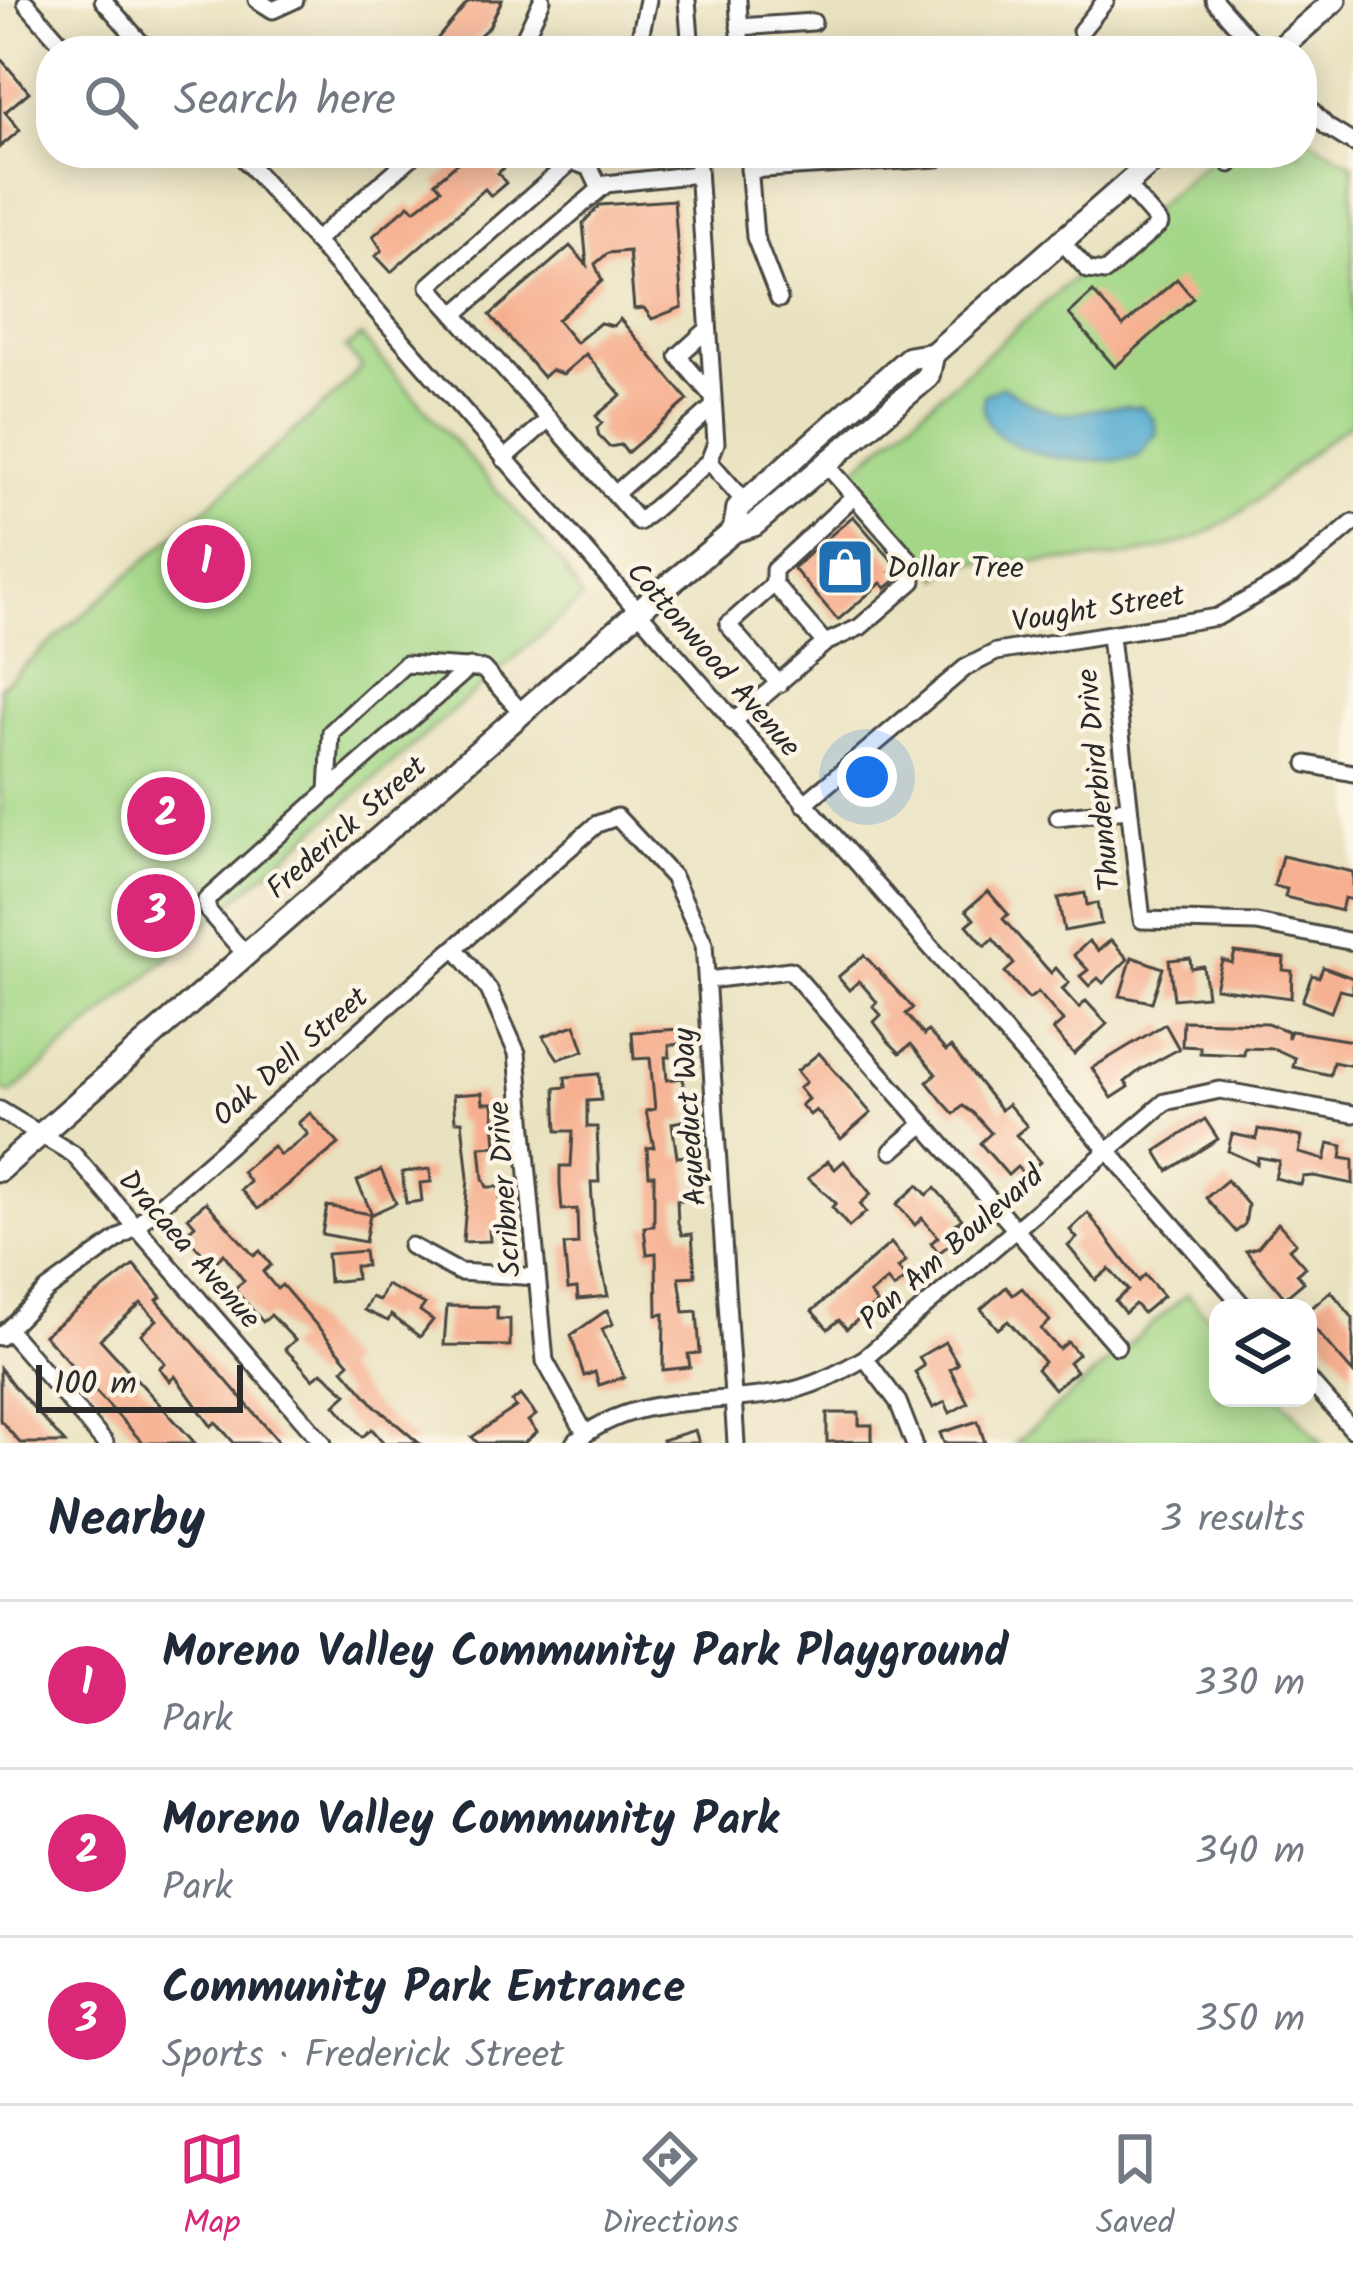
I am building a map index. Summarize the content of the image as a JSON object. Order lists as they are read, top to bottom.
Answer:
{
  "streets": {
    "main road": ["Frederick Street"],
    "street": [
      "Vought Street",
      "Cottonwood Avenue",
      "Thunderbird Drive",
      "Oak Dell Street",
      "Aqueduct Way",
      "Scribner Drive",
      "Pan Am Boulevard",
      "Dracaea Avenue"
    ]
  },
  "crossings": [
    ["Vought Street", "Cottonwood Avenue"],
    ["Vought Street", "Thunderbird Drive"],
    ["Cottonwood Avenue", "Frederick Street"],
    ["Cottonwood Avenue", "Pan Am Boulevard"],
    ["Frederick Street", "Dracaea Avenue"],
    ["Oak Dell Street", "Aqueduct Way"],
    ["Oak Dell Street", "Scribner Drive"],
    ["Oak Dell Street", "Dracaea Avenue"],
    ["Aqueduct Way", "Pan Am Boulevard"],
    ["Scribner Drive", "Pan Am Boulevard"]
  ],
  "places": {
    "shop": ["Dollar Tree"]
  },
  "scale_bar": "100 m",
  "page": {
    "search": "Search here",
    "pins": ["1", "2", "3"],
    "scale": "100 m",
    "heading": ["Nearby", "3 results"],
    "list": [
      {
        "mark": "1",
        "name": "Moreno Valley Community Park Playground",
        "note": "Park",
        "value": "330 m"
      },
      {
        "mark": "2",
        "name": "Moreno Valley Community Park",
        "note": "Park",
        "value": "340 m"
      },
      {
        "mark": "3",
        "name": "Community Park Entrance",
        "note": "Sports · Frederick Street",
        "value": "350 m"
      }
    ],
    "nav": ["Map", "Directions", "Saved"]
  }
}
